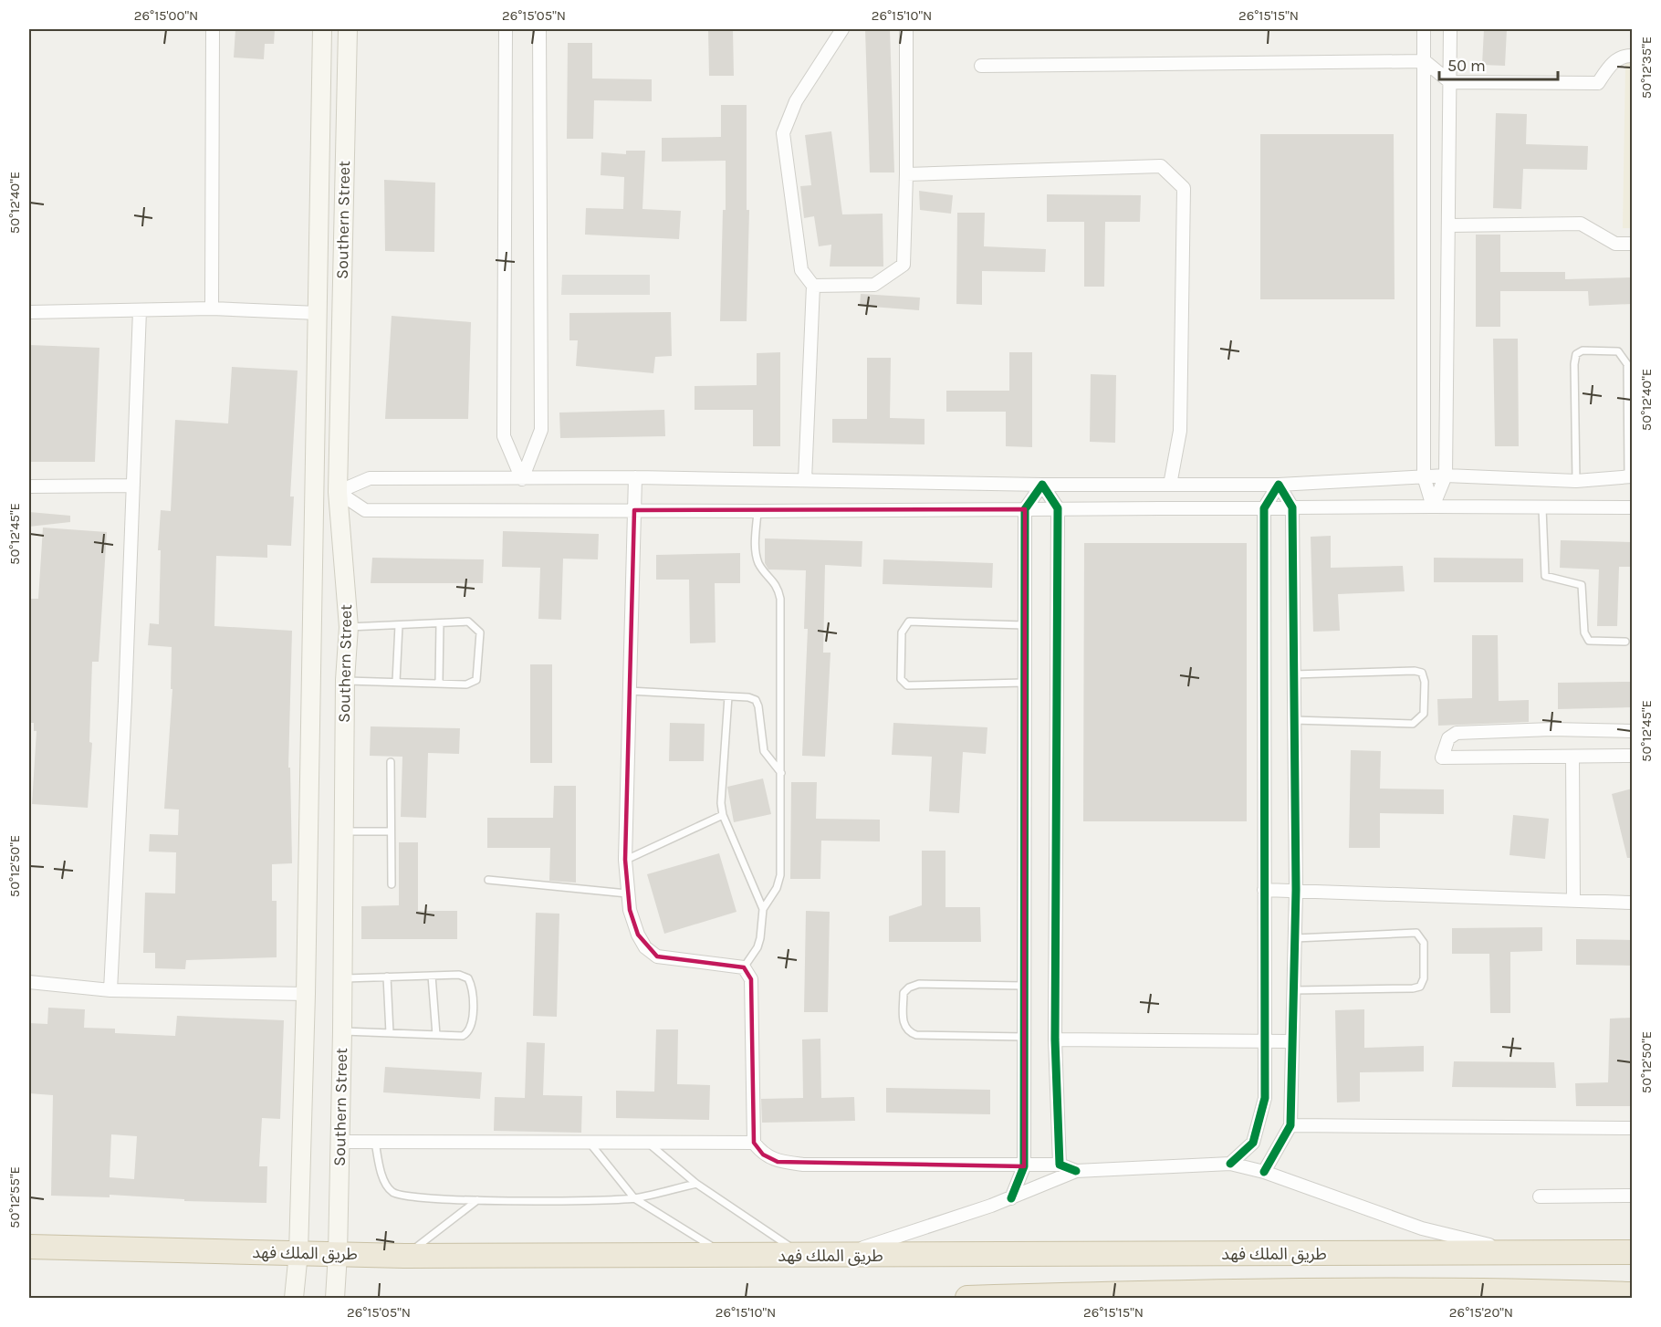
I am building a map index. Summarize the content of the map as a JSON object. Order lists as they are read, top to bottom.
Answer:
{
  "streets": {
    "highway": ["طريق الملك فهد"],
    "main road": ["Southern Street"]
  },
  "crossings": [
    ["Southern Street", "طريق الملك فهد"]
  ],
  "scale_bar": "50 m",
  "coordinates": [
    "26°15'00\"N",
    "26°15'05\"N",
    "26°15'10\"N",
    "26°15'15\"N",
    "50°12'35\"E",
    "50°12'40\"E",
    "50°12'45\"E",
    "50°12'50\"E",
    "50°12'55\"E",
    "26°15'20\"N"
  ]
}
